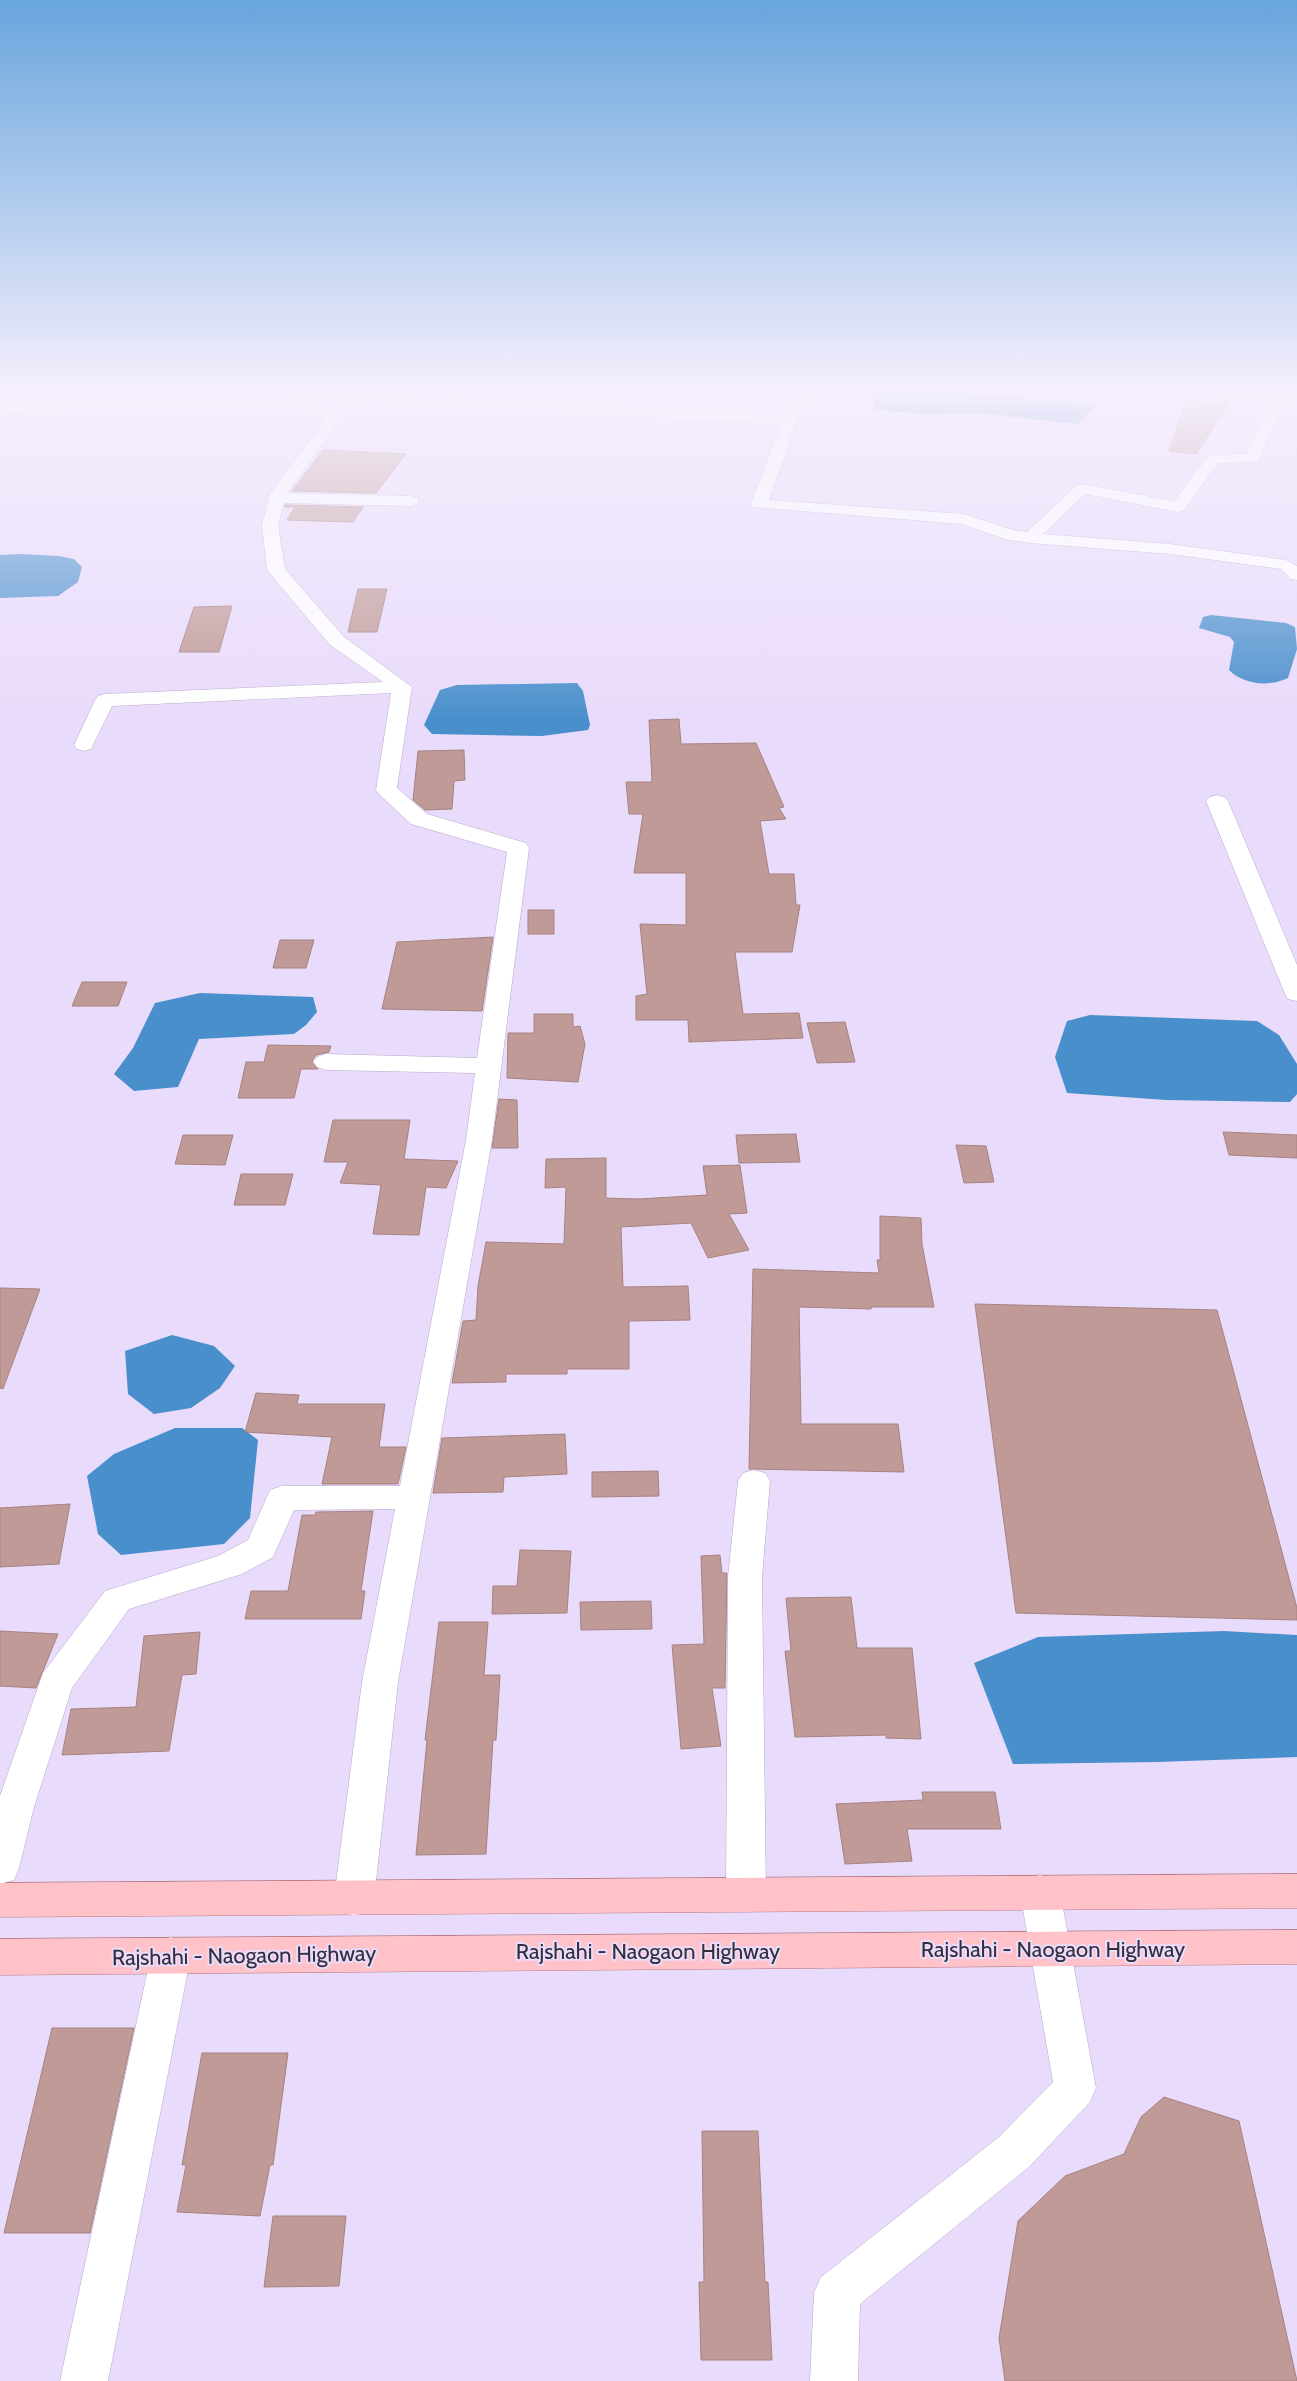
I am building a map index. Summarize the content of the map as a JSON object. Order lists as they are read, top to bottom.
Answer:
{
  "streets": {
    "main road": ["Rajshahi - Naogaon Highway"]
  }
}
